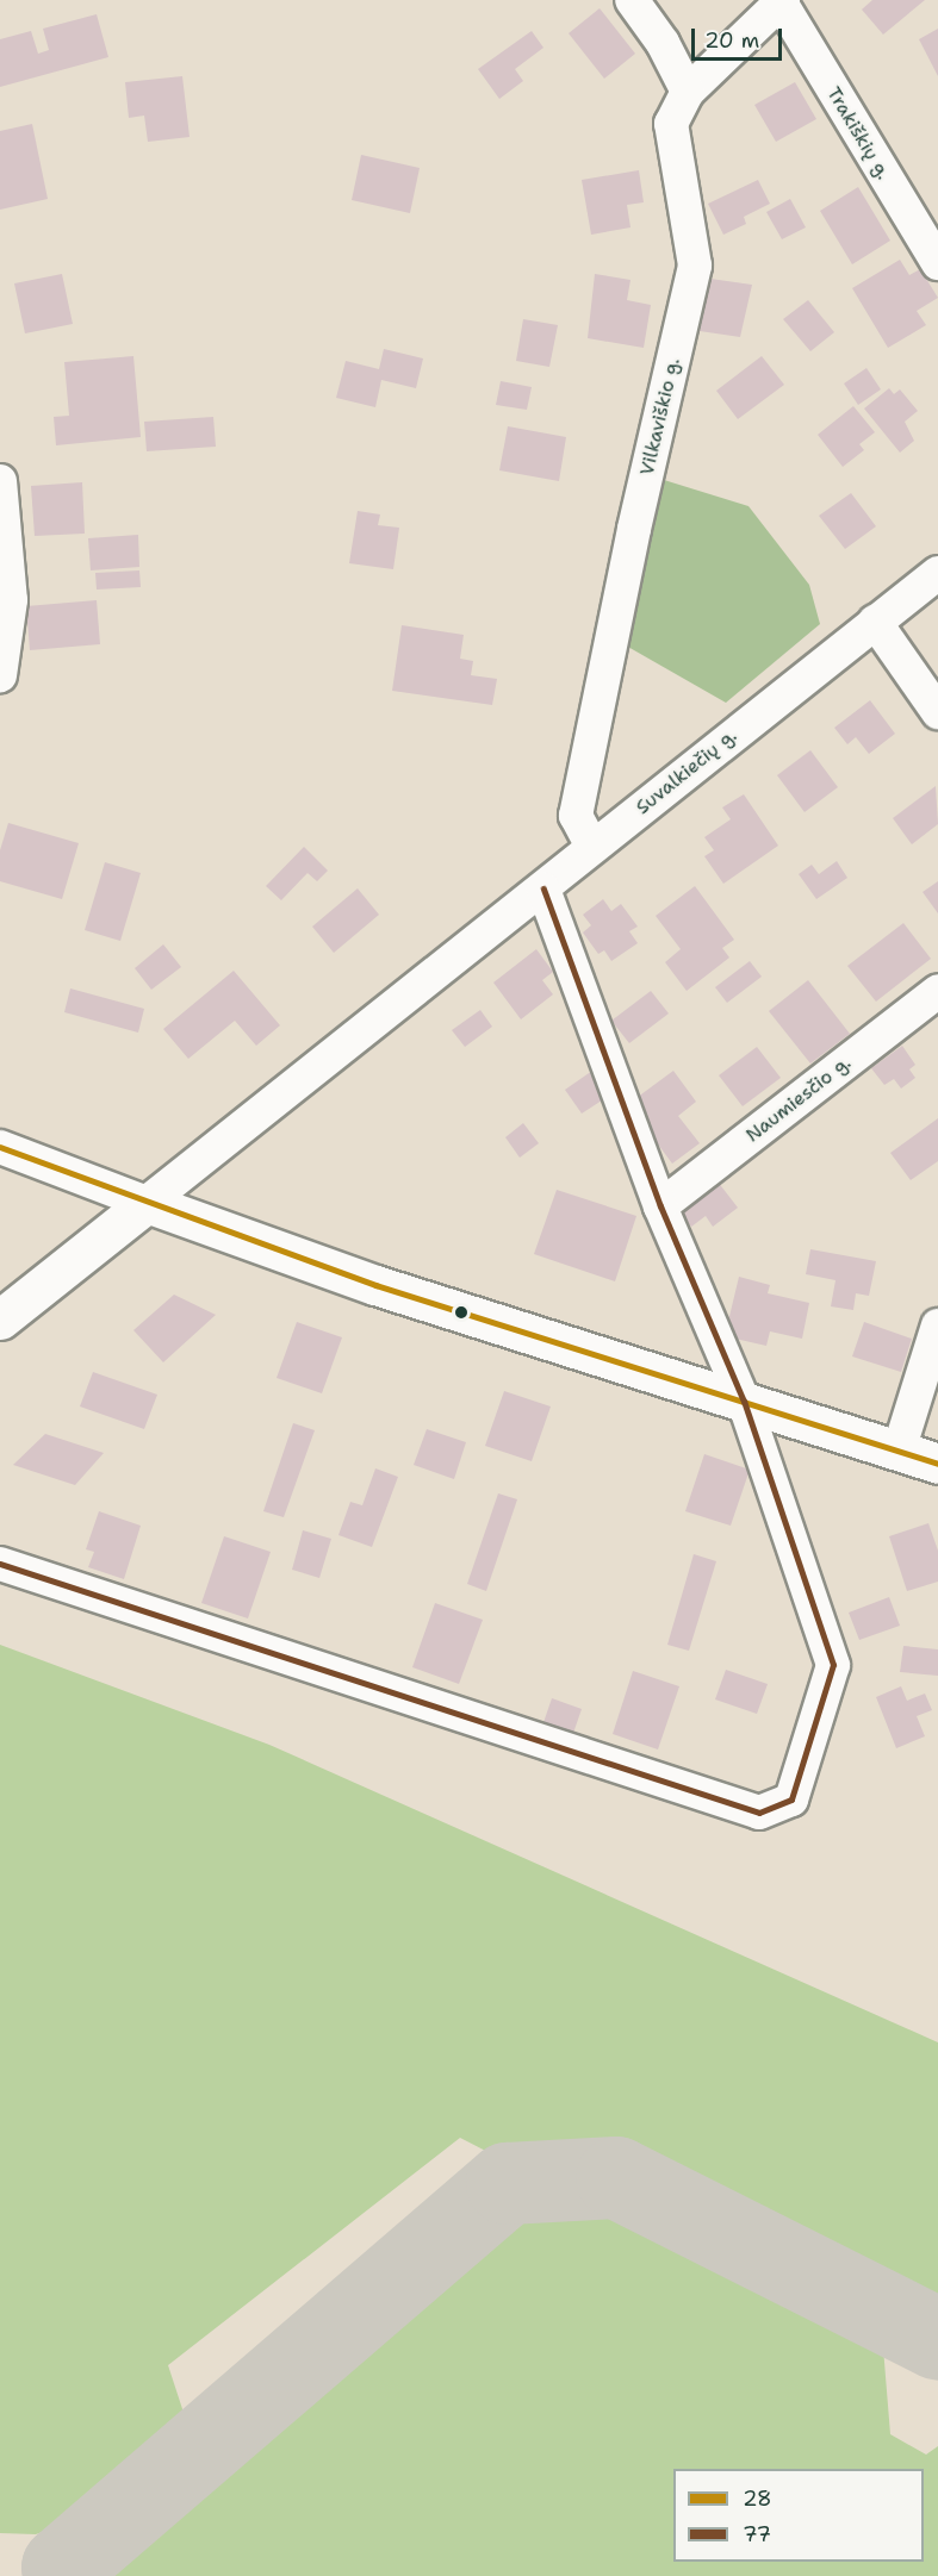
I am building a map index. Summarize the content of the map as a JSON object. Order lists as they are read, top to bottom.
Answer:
{
  "streets": {
    "main road": ["Suvalkiečių g."],
    "street": ["Trakiškių g.", "Vilkaviškio g.", "Naumiesčio g."]
  },
  "crossings": [
    ["Trakiškių g.", "Vilkaviškio g."],
    ["Vilkaviškio g.", "Suvalkiečių g."]
  ],
  "lines": ["transit line 77", "transit line 28"],
  "legend": ["28", "77"],
  "scale_bar": "20 m"
}
